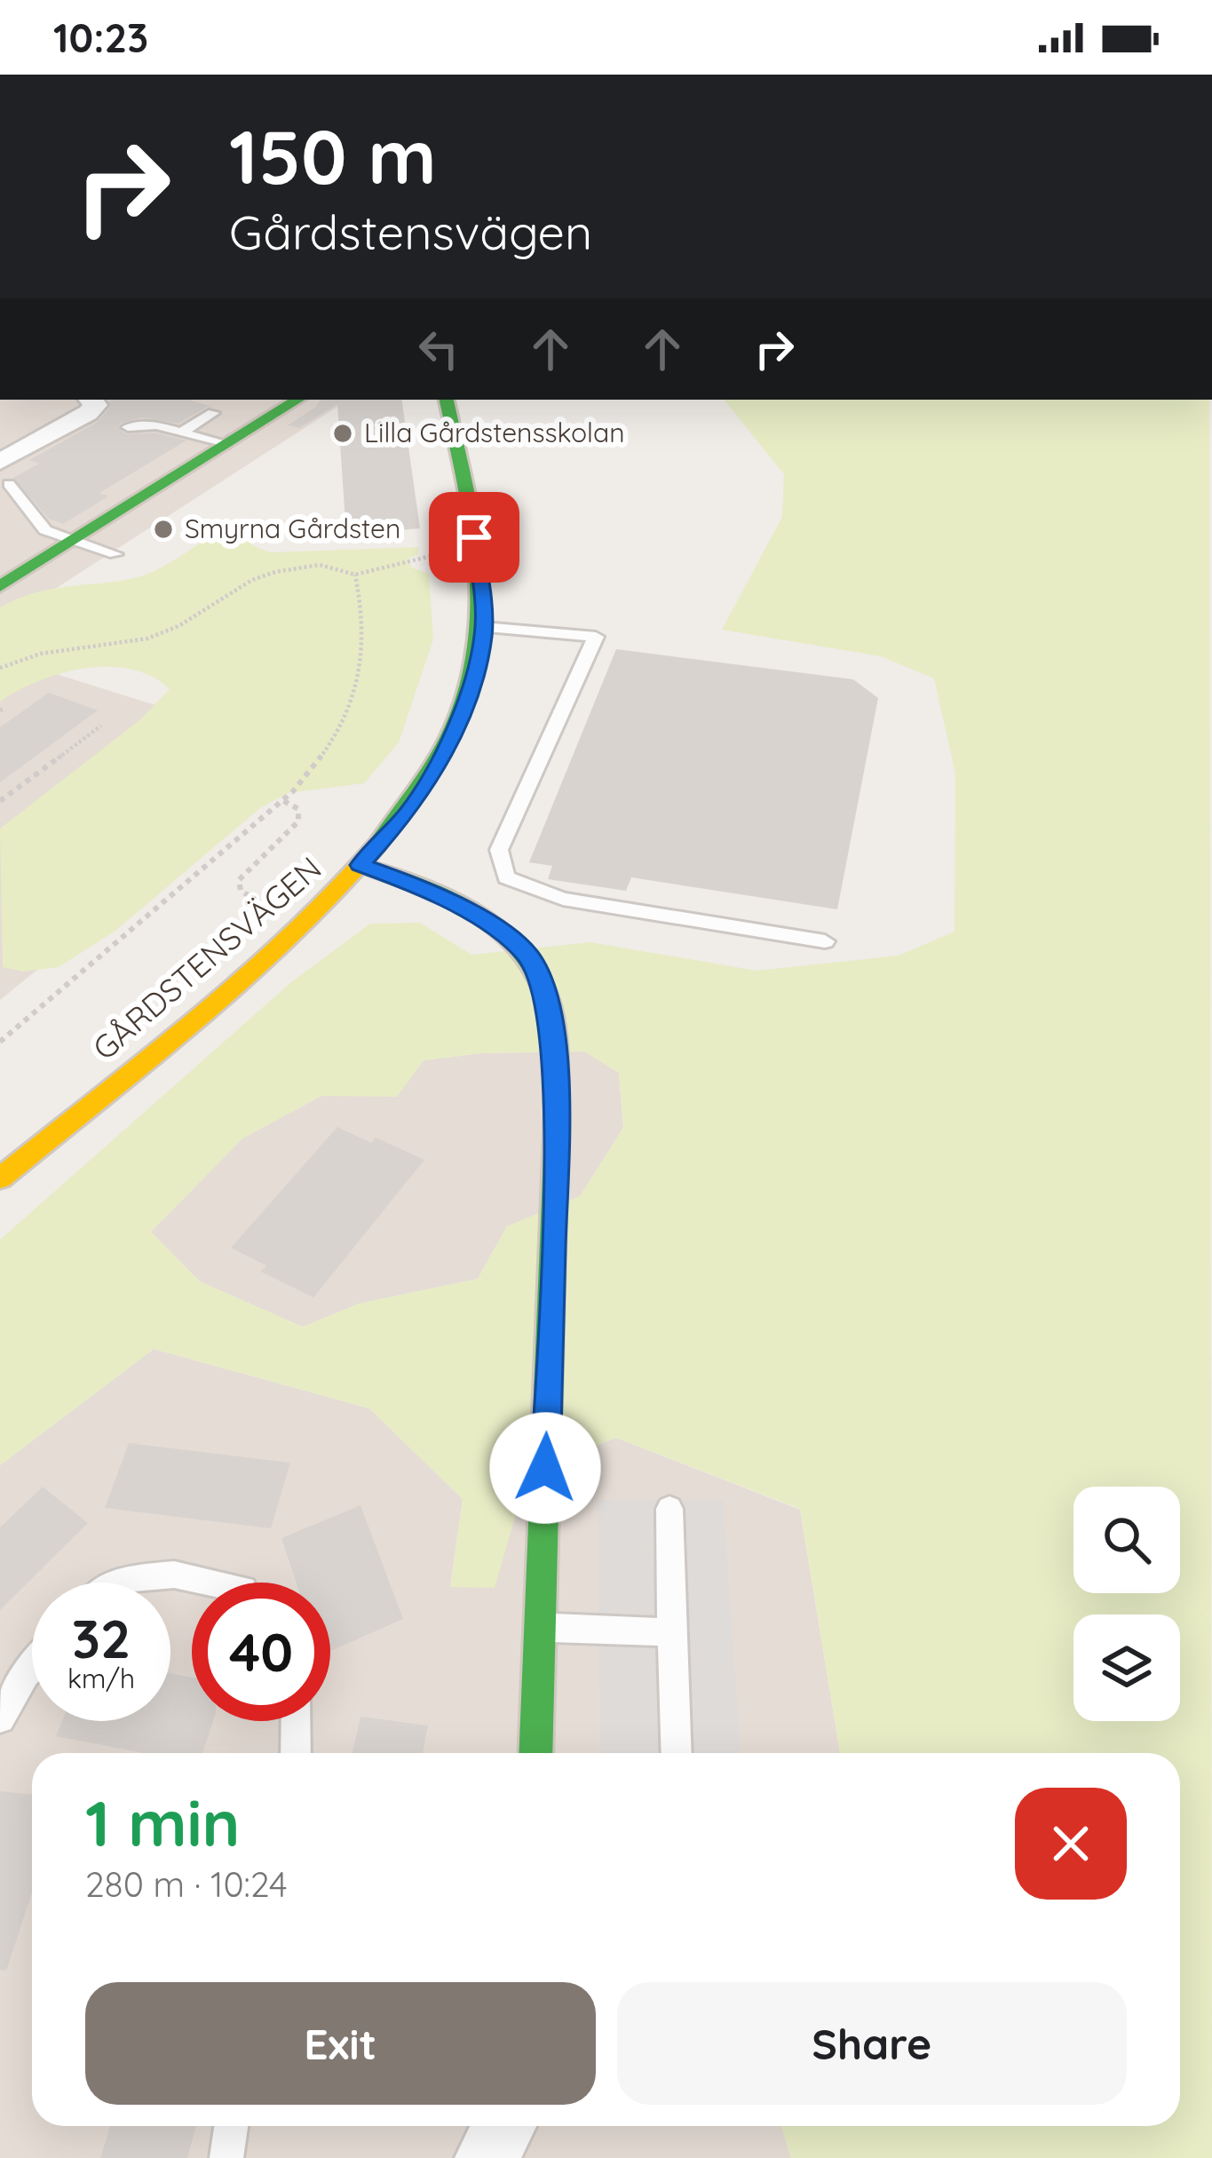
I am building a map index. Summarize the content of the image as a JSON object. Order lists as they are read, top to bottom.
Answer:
{
  "streets": {
    "street": ["GÅRDSTENSVÄGEN"]
  },
  "places": ["Lilla Gårdstensskolan", "Smyrna Gårdsten"],
  "page": {
    "status": "10:23",
    "turn": ["150 m", "Gårdstensvägen"],
    "speed": "32 km/h",
    "limit": "40",
    "heading": ["1 min", "280 m · 10:24"],
    "buttons": ["Exit", "Share"]
  }
}
